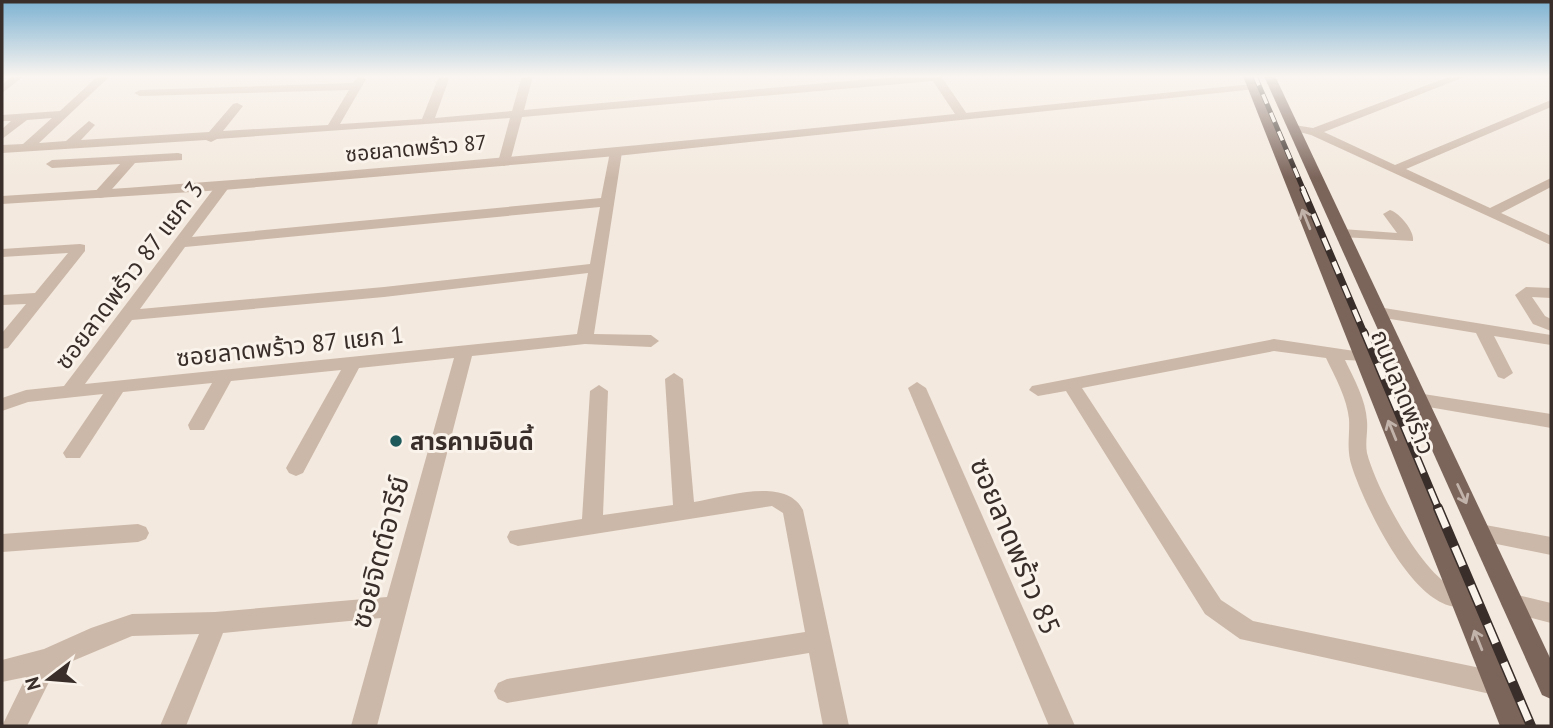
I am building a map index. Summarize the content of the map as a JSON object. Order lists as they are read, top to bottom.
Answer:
{
  "streets": {
    "main road": ["ถนนลาดพร้าว"],
    "street": [
      "ซอยลาดพร้าว 87",
      "ซอยลาดพร้าว 87 แยก 3",
      "ซอยลาดพร้าว 87 แยก 1",
      "ซอยลาดพร้าว 85",
      "ซอยจิตต์อารีย์"
    ]
  },
  "crossings": [
    ["ซอยลาดพร้าว 87", "ซอยลาดพร้าว 87 แยก 3"],
    ["ซอยลาดพร้าว 87 แยก 3", "ซอยลาดพร้าว 87 แยก 1"],
    ["ซอยลาดพร้าว 87 แยก 1", "ซอยจิตต์อารีย์"]
  ],
  "places": ["สารคามอินดี้"],
  "north": "left"
}
